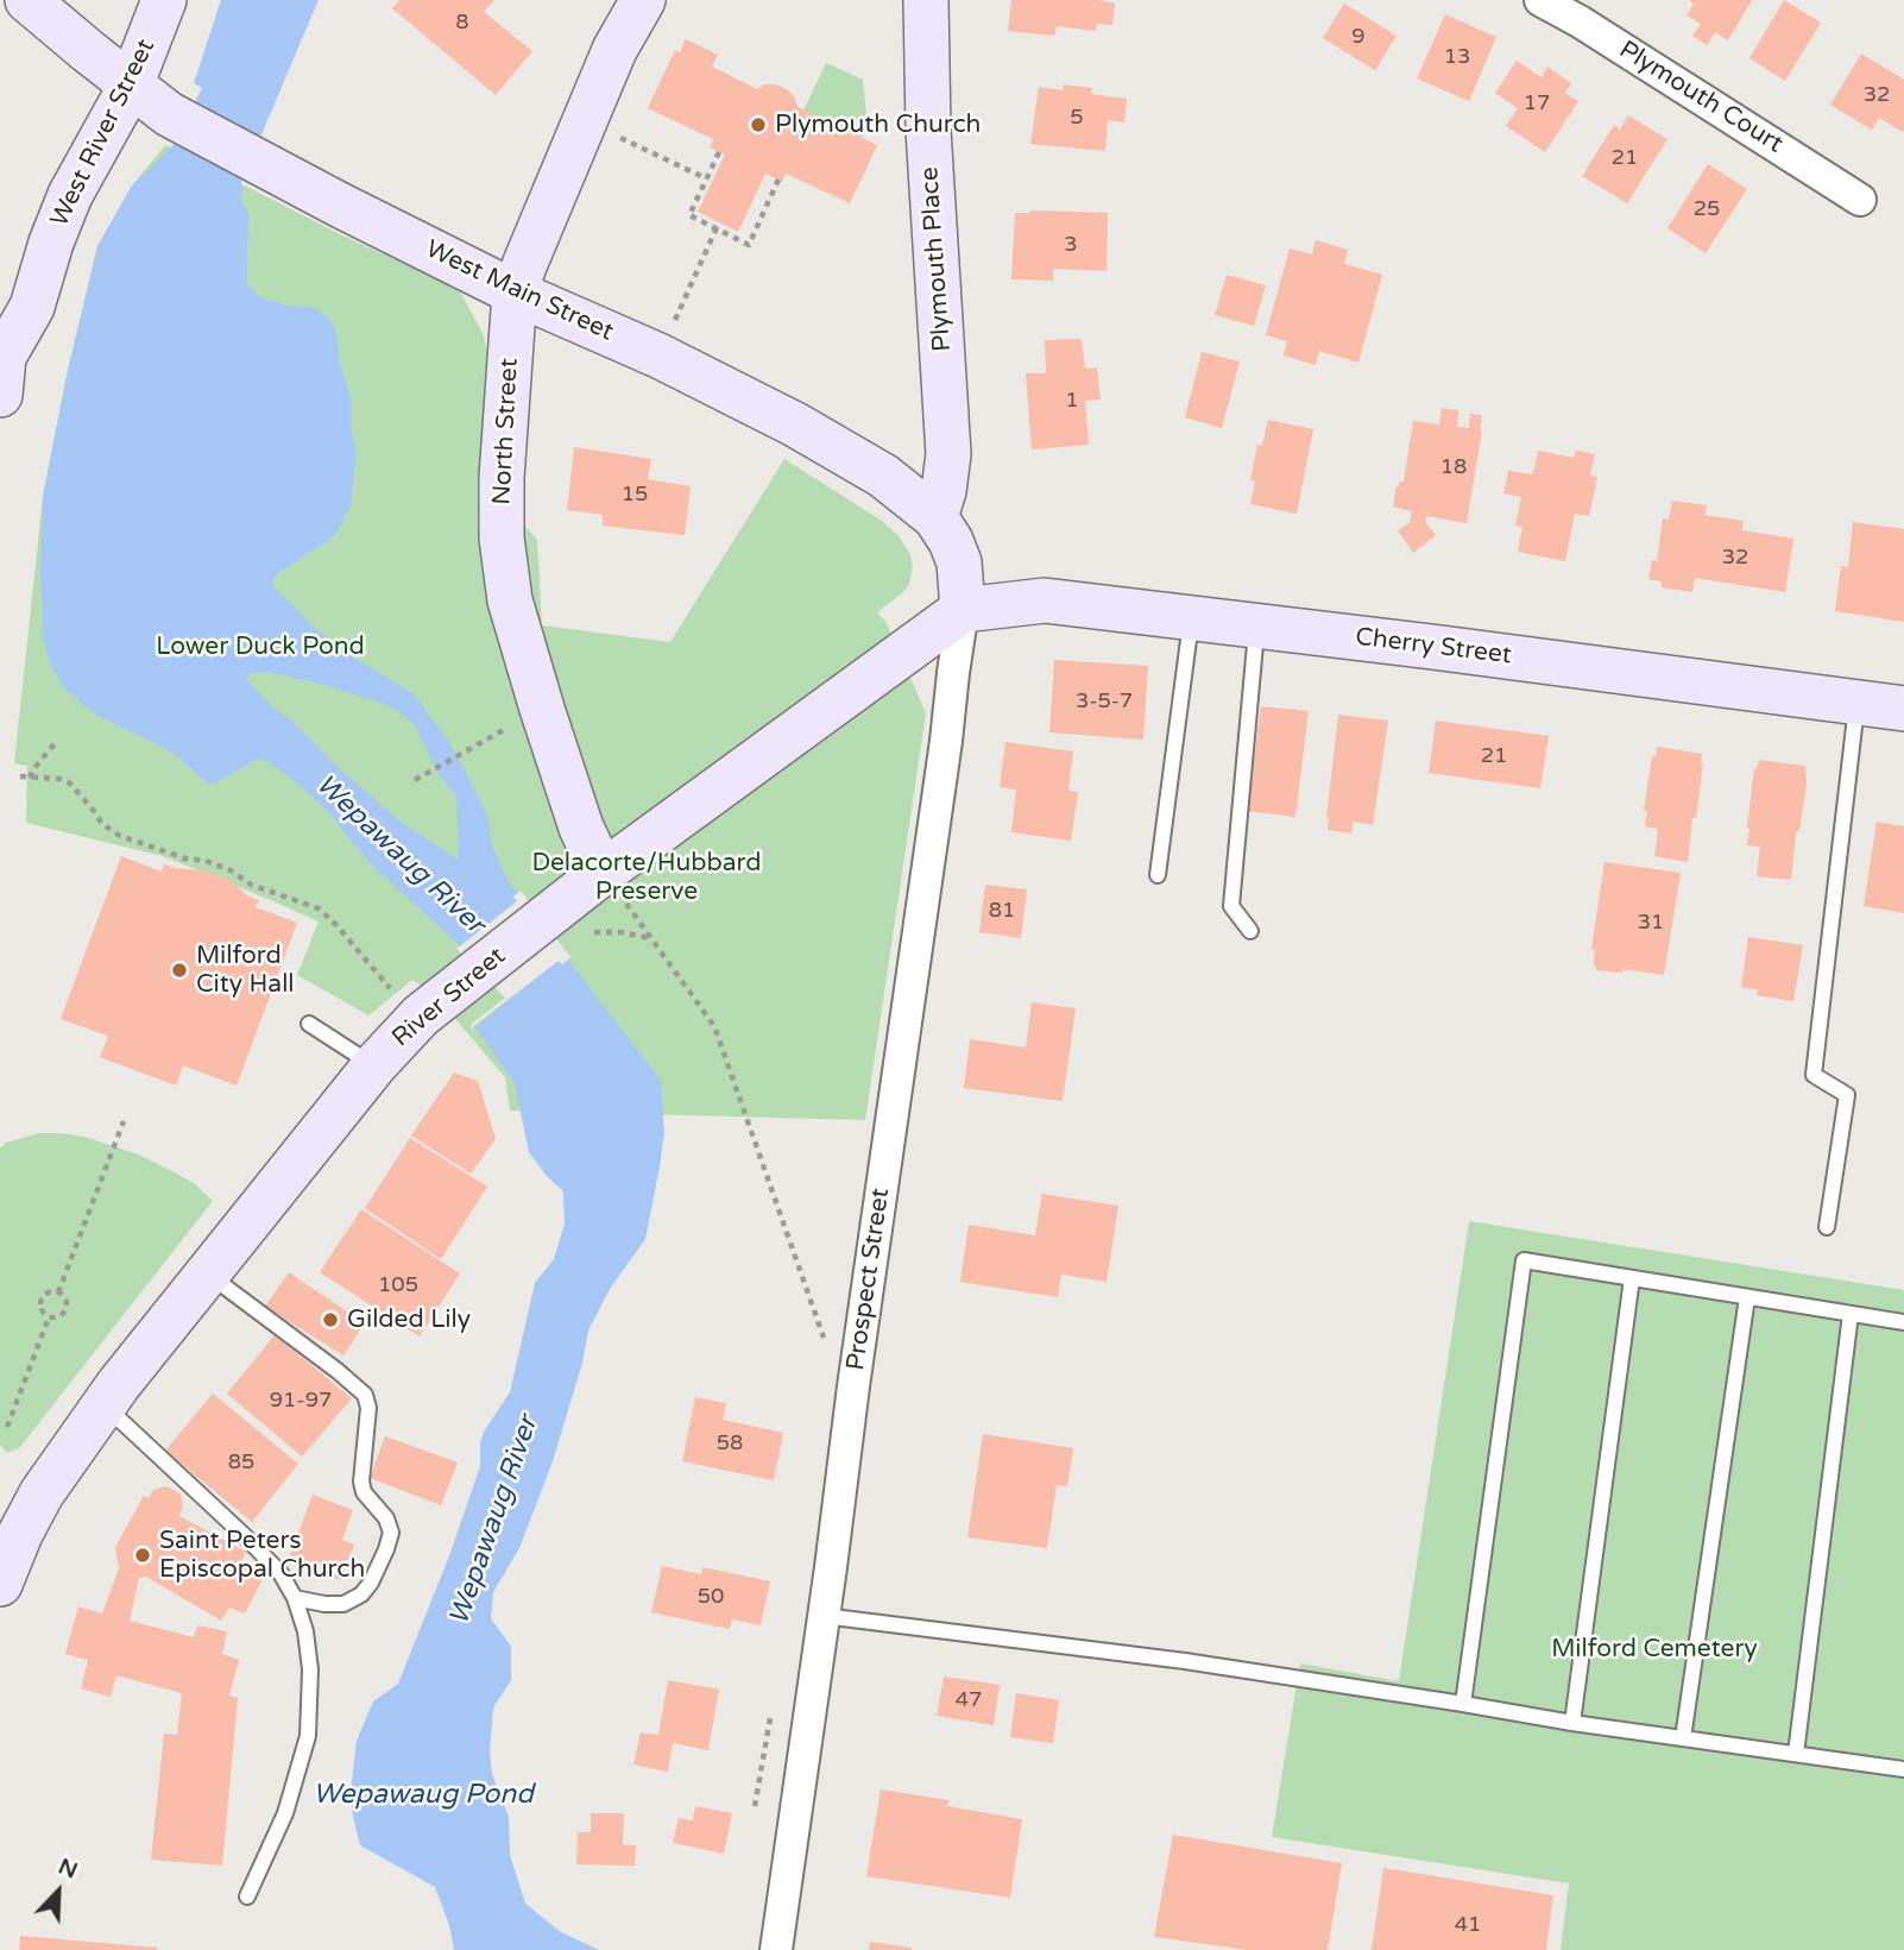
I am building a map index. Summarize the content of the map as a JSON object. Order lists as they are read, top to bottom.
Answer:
{
  "streets": {
    "main road": [
      "West River Street",
      "Plymouth Place",
      "West Main Street",
      "North Street",
      "Cherry Street",
      "River Street"
    ],
    "street": ["Plymouth Court", "Prospect Street"]
  },
  "crossings": [
    ["West River Street", "West Main Street"],
    ["Plymouth Place", "West Main Street"],
    ["West Main Street", "North Street"],
    ["West Main Street", "Cherry Street"],
    ["West Main Street", "River Street"],
    ["West Main Street", "Prospect Street"],
    ["North Street", "River Street"],
    ["Cherry Street", "River Street"],
    ["Cherry Street", "Prospect Street"],
    ["River Street", "Prospect Street"]
  ],
  "water": ["Wepawaug River", "Wepawaug Pond"],
  "parks": ["Lower Duck Pond", "Delacorte/Hubbard Preserve", "Milford Cemetery"],
  "places": [
    "Plymouth Church",
    "Milford City Hall",
    "Gilded Lily",
    "Saint Peters Episcopal Church"
  ],
  "house_numbers": [
    "8",
    "9",
    "13",
    "32",
    "17",
    "5",
    "21",
    "25",
    "3",
    "1",
    "18",
    "15",
    "32",
    "3-5-7",
    "21",
    "81",
    "31",
    "105",
    "91-97",
    "58",
    "85",
    "50",
    "47",
    "41"
  ],
  "north": "top right"
}
